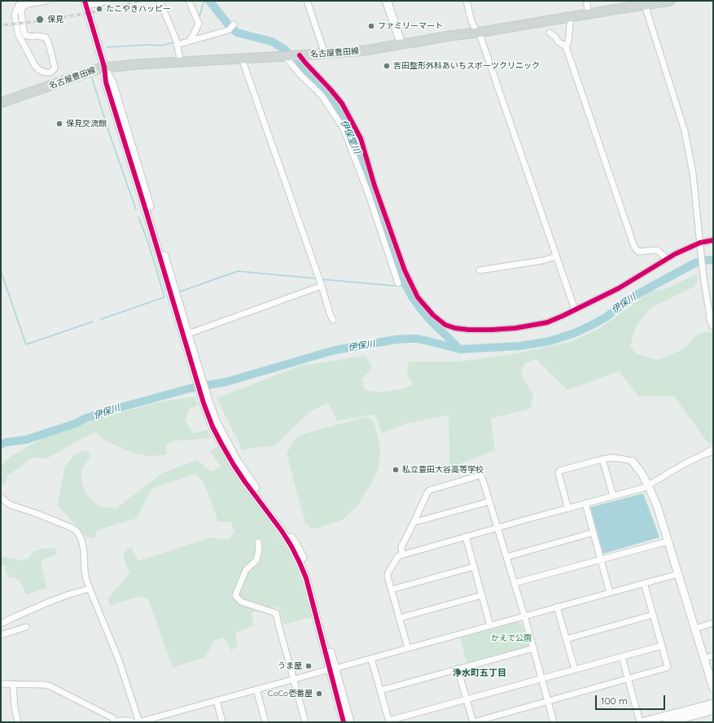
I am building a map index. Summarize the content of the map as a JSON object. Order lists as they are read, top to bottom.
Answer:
{
  "streets": {
    "main road": ["名古屋豊田線"]
  },
  "districts": ["浄水町五丁目"],
  "water": ["伊保堂川", "伊保川"],
  "parks": ["かえで公園"],
  "places": [
    "たこやきハッピー",
    "保見",
    "ファミリーマート",
    "吉田整形外科あいちスポーツクリニック",
    "保見交流館",
    "私立豊田大谷高等学校",
    "うま屋",
    "CoCo壱番屋"
  ],
  "scale_bar": "100 m"
}
